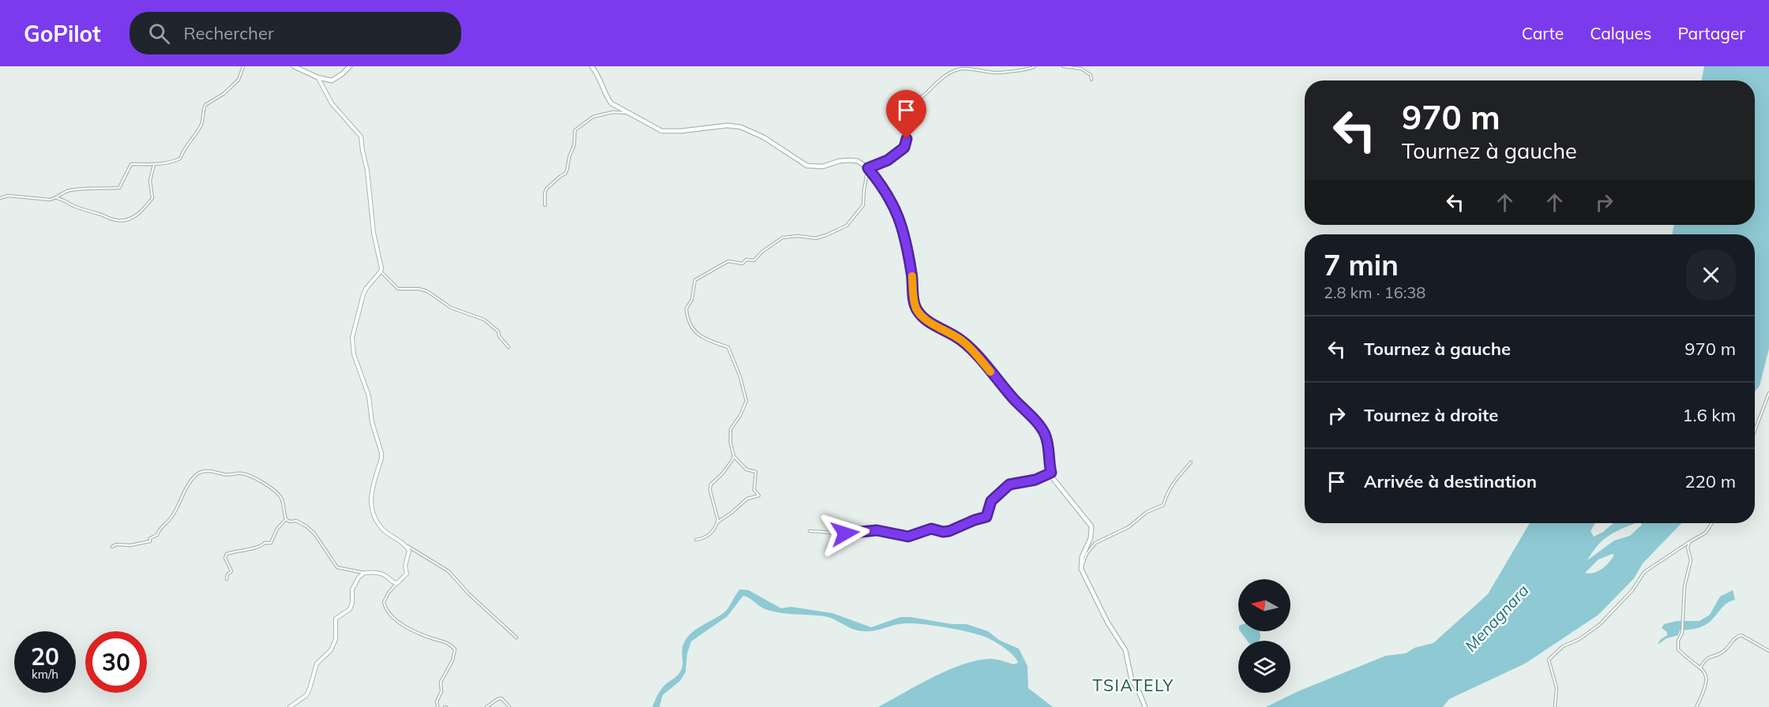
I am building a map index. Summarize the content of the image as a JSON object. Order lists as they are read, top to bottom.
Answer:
{
  "districts": ["TSIATELY"],
  "water": ["Menagnara"],
  "north": "left",
  "page": {
    "header": "GoPilot",
    "search": "Rechercher",
    "nav": ["Carte", "Calques", "Partager"],
    "turn": ["970 m", "Tournez à gauche"],
    "heading": ["7 min", "2.8 km · 16:38"],
    "list": [
      {
        "name": "Tournez à gauche",
        "value": "970 m"
      },
      {
        "name": "Tournez à droite",
        "value": "1.6 km"
      },
      {
        "name": "Arrivée à destination",
        "value": "220 m"
      }
    ],
    "speed": "20 km/h",
    "limit": "30"
  }
}
